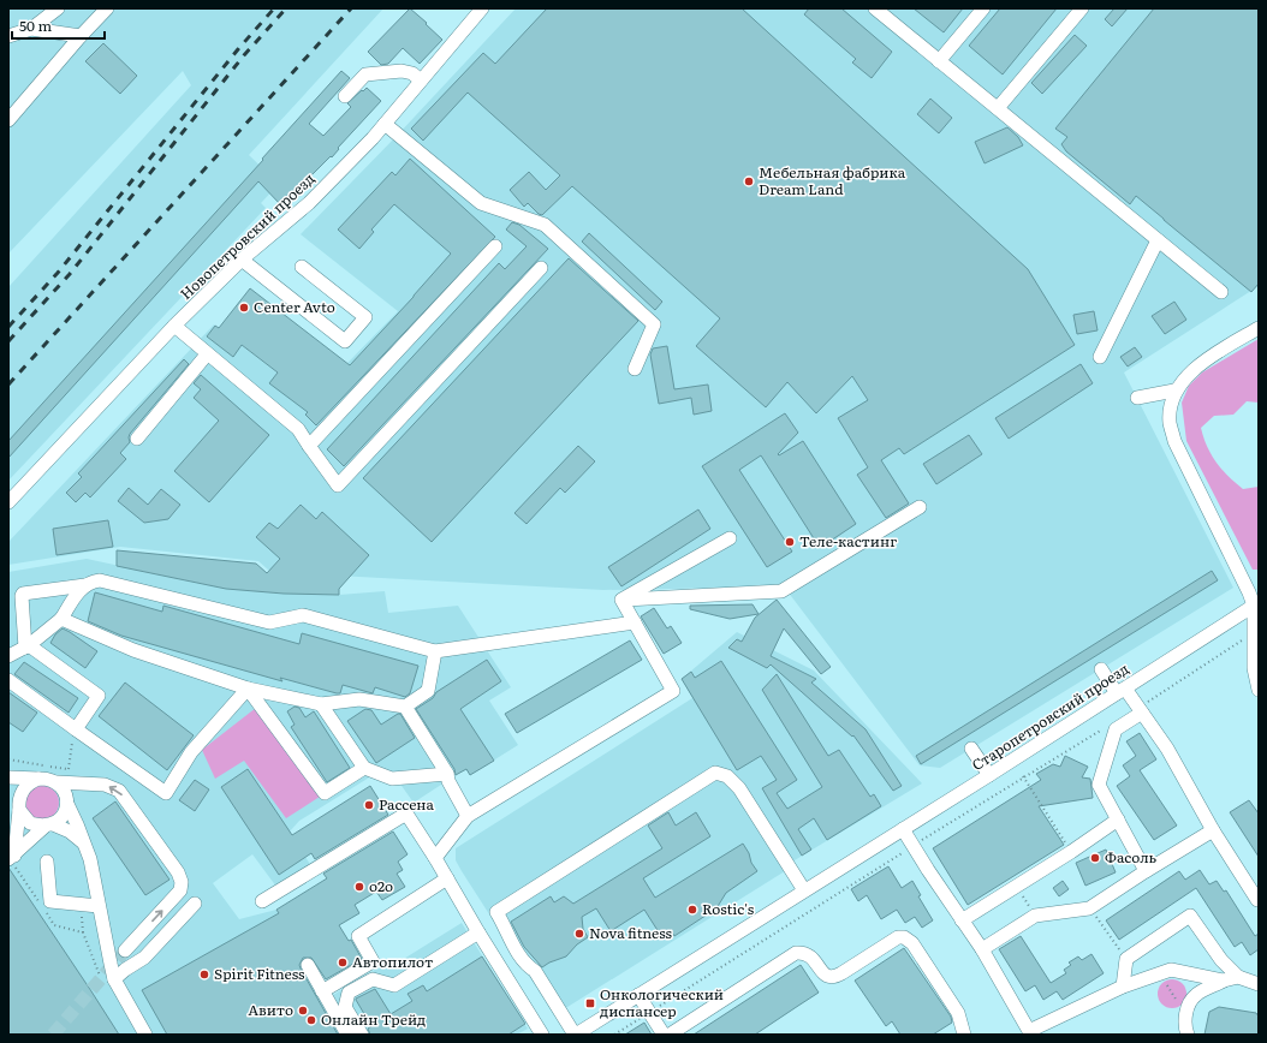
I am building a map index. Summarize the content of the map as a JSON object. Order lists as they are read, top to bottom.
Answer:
{
  "streets": {
    "street": ["Новопетровский проезд", "Старопетровский проезд"]
  },
  "places": {
    "other": [
      "Мебельная фабрика Dream Land",
      "Center Avto",
      "Теле-кастинг",
      "Рассена",
      "Фасоль",
      "o2o",
      "Rostic's",
      "Nova fitness",
      "Автопилот",
      "Spirit Fitness",
      "Авито",
      "Онлайн Трейд"
    ],
    "transit": ["Онкологический диспансер"]
  },
  "scale_bar": "50 m"
}
